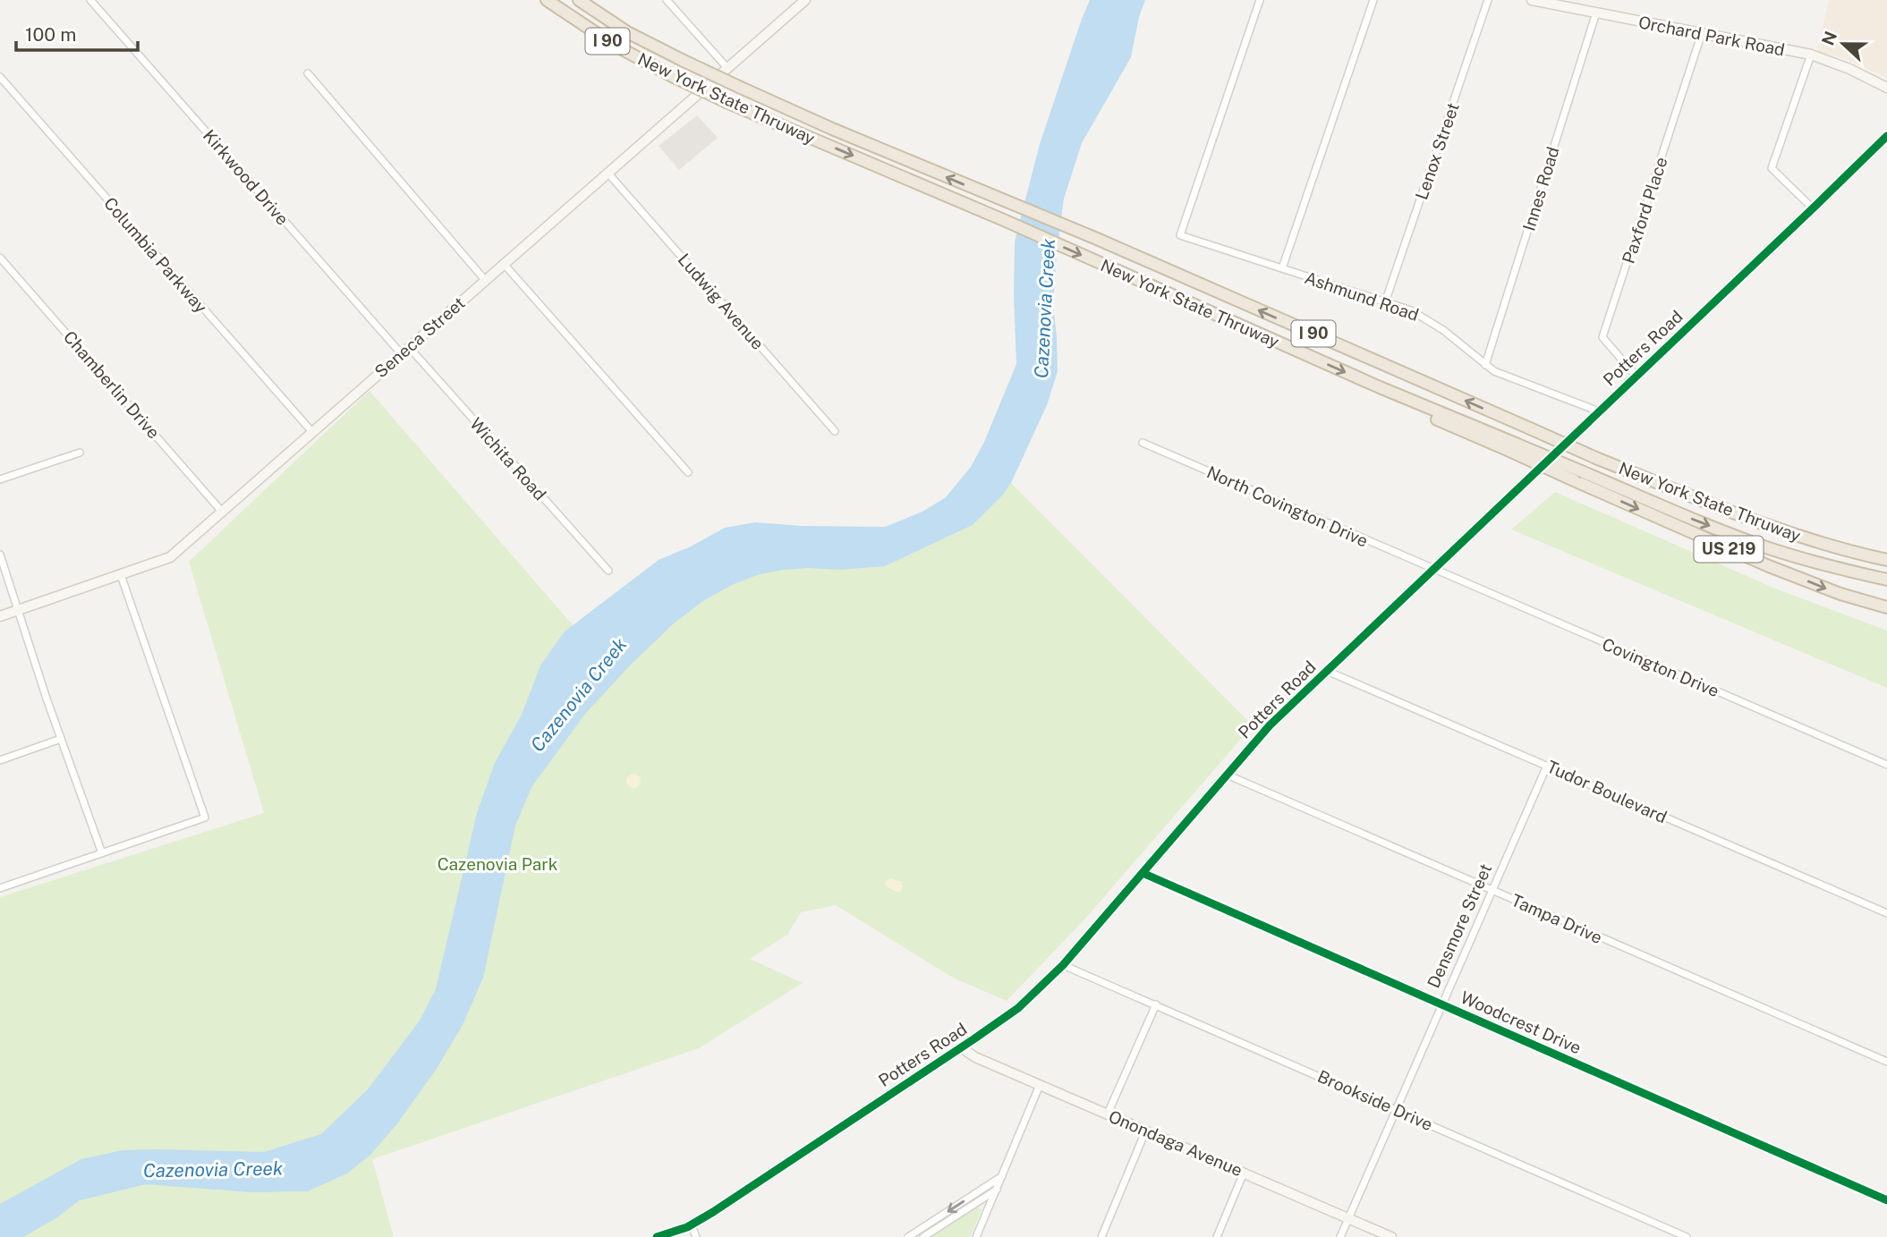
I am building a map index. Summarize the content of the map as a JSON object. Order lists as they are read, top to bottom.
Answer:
{
  "streets": {
    "highway": ["I 90", "New York State Thruway", "US 219"],
    "street": [
      "Orchard Park Road",
      "Lenox Street",
      "Kirkwood Drive",
      "Innes Road",
      "Paxford Place",
      "Columbia Parkway",
      "Ashmund Road",
      "Ludwig Avenue",
      "Seneca Street",
      "Potters Road",
      "Chamberlin Drive",
      "Wichita Road",
      "North Covington Drive",
      "Covington Drive",
      "Tudor Boulevard",
      "Tampa Drive",
      "Densmore Street",
      "Woodcrest Drive",
      "Brookside Drive",
      "Onondaga Avenue"
    ]
  },
  "crossings": [
    ["Orchard Park Road", "Innes Road"],
    ["Orchard Park Road", "Paxford Place"],
    ["New York State Thruway", "US 219"],
    ["Lenox Street", "Ashmund Road"],
    ["Kirkwood Drive", "Seneca Street"],
    ["Innes Road", "Ashmund Road"],
    ["Paxford Place", "Potters Road"],
    ["Columbia Parkway", "Seneca Street"],
    ["Ashmund Road", "Potters Road"],
    ["Ludwig Avenue", "Seneca Street"],
    ["Seneca Street", "Chamberlin Drive"],
    ["Seneca Street", "Wichita Road"],
    ["Potters Road", "North Covington Drive"],
    ["Potters Road", "Covington Drive"],
    ["Potters Road", "Tudor Boulevard"],
    ["Potters Road", "Tampa Drive"],
    ["Potters Road", "Woodcrest Drive"],
    ["Potters Road", "Brookside Drive"],
    ["Potters Road", "Onondaga Avenue"],
    ["North Covington Drive", "Covington Drive"],
    ["Tudor Boulevard", "Densmore Street"],
    ["Tampa Drive", "Densmore Street"],
    ["Densmore Street", "Woodcrest Drive"],
    ["Densmore Street", "Brookside Drive"],
    ["Densmore Street", "Onondaga Avenue"]
  ],
  "water": ["Cazenovia Creek"],
  "parks": ["Cazenovia Park"],
  "scale_bar": "100 m",
  "north": "left"
}
